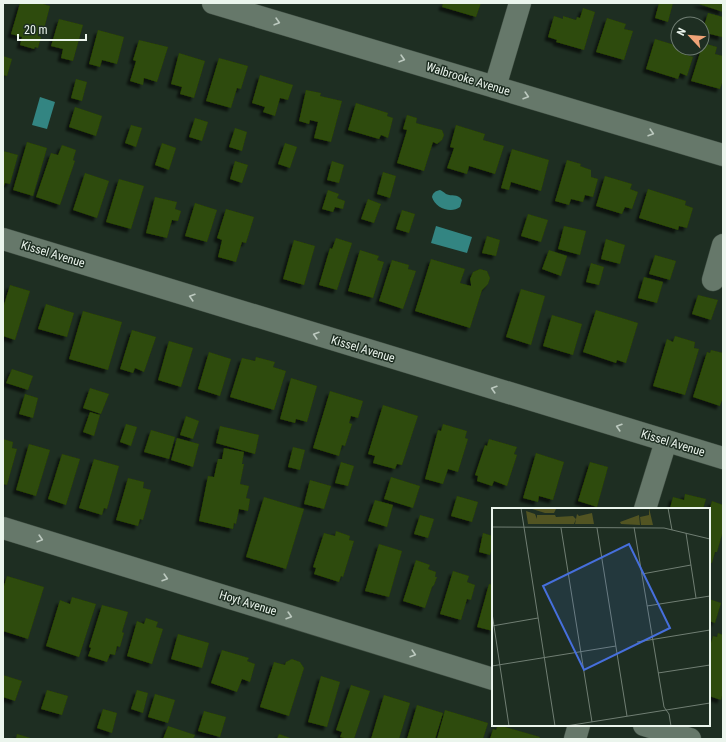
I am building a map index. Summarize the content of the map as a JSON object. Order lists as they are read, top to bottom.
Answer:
{
  "streets": {
    "street": ["Walbrooke Avenue", "Kissel Avenue", "Hoyt Avenue"]
  },
  "one_way": ["Walbrooke Avenue", "Kissel Avenue", "Hoyt Avenue"],
  "scale_bar": "20 m",
  "north": "top left"
}
